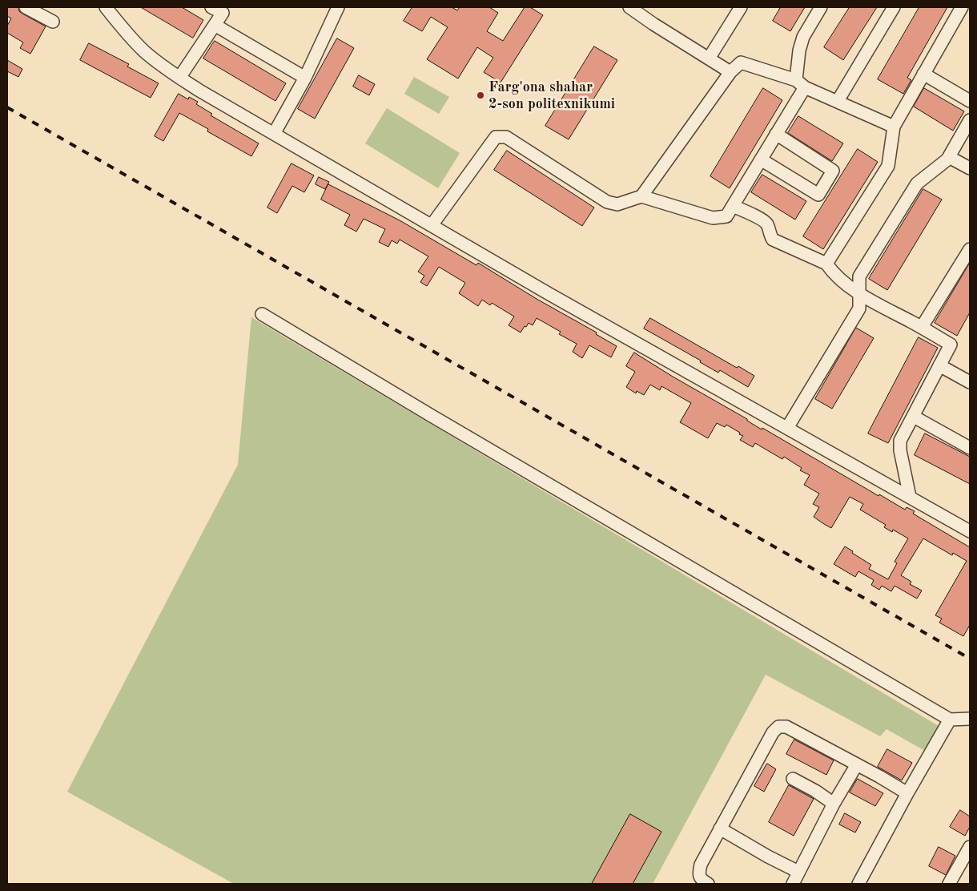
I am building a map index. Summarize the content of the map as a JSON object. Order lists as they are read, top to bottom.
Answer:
{
  "places": ["Farg'ona shahar 2-son politexnikumi"]
}
